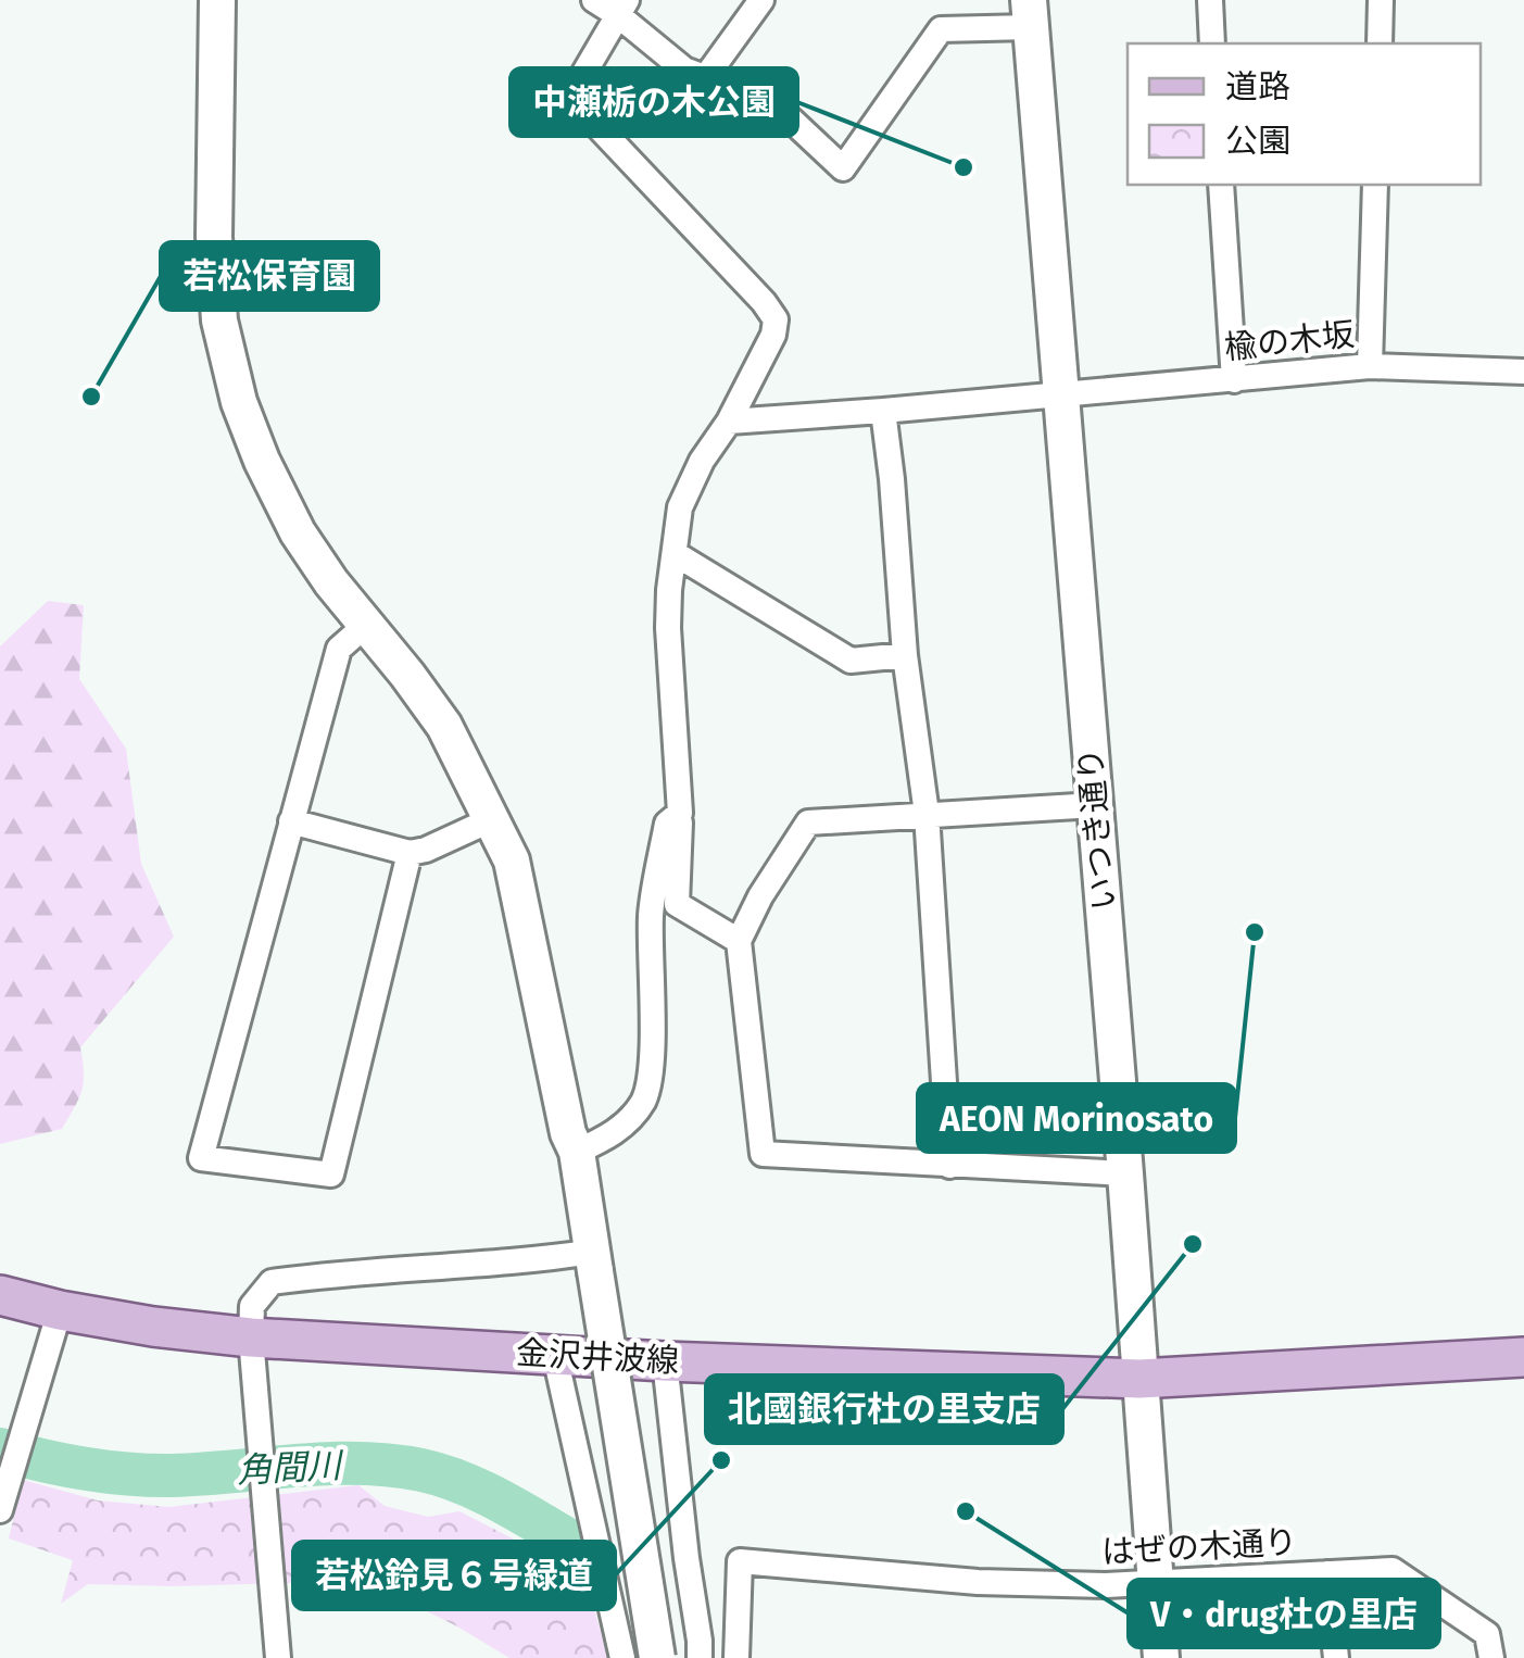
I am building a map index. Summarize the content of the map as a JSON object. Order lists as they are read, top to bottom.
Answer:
{
  "streets": {
    "main road": ["金沢井波線"],
    "street": ["楡の木坂", "いつき通り", "はぜの木通り"]
  },
  "crossings": [
    ["楡の木坂", "いつき通り"],
    ["いつき通り", "金沢井波線"],
    ["いつき通り", "はぜの木通り"]
  ],
  "water": ["角間川"],
  "places": [
    "中瀬栃の木公園",
    "若松保育園",
    "AEON Morinosato",
    "北國銀行杜の里支店",
    "若松鈴見６号緑道",
    "V・drug杜の里店"
  ],
  "legend": ["道路", "公園"]
}
